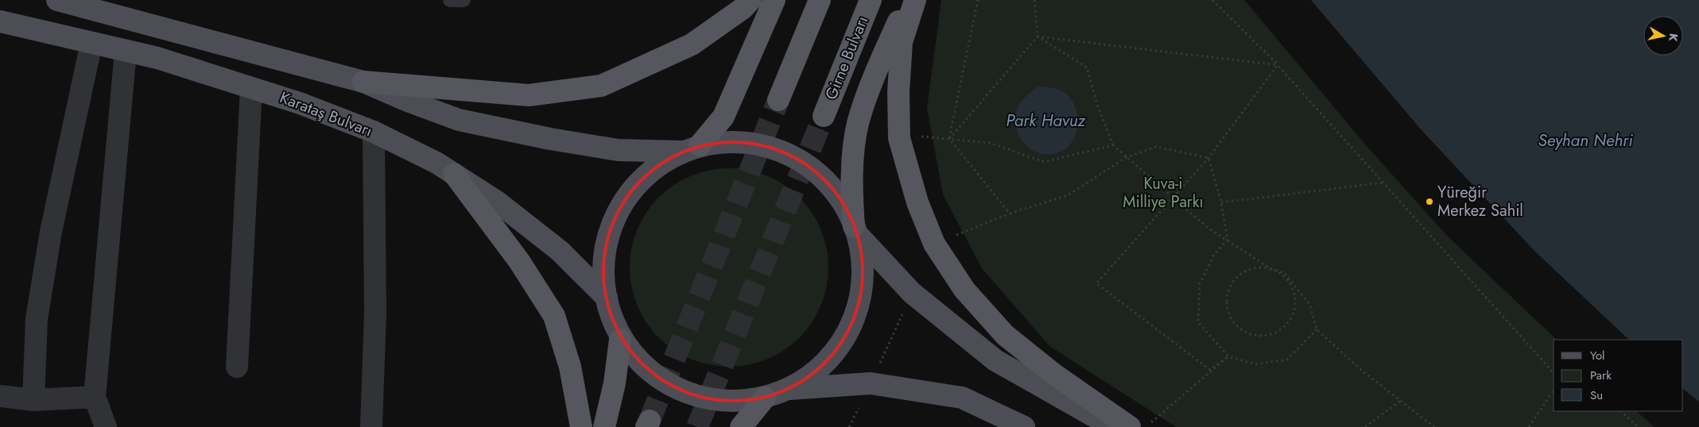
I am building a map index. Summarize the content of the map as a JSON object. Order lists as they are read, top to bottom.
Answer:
{
  "streets": {
    "highway": ["Girne Bulvarı"],
    "main road": ["Karataş Bulvarı"]
  },
  "water": ["Park Havuz", "Seyhan Nehri"],
  "parks": ["Kuva-i Milliye Parkı"],
  "places": ["Yüreğir Merkez Sahil"],
  "legend": ["Yol", "Park", "Su"],
  "north": "right"
}
